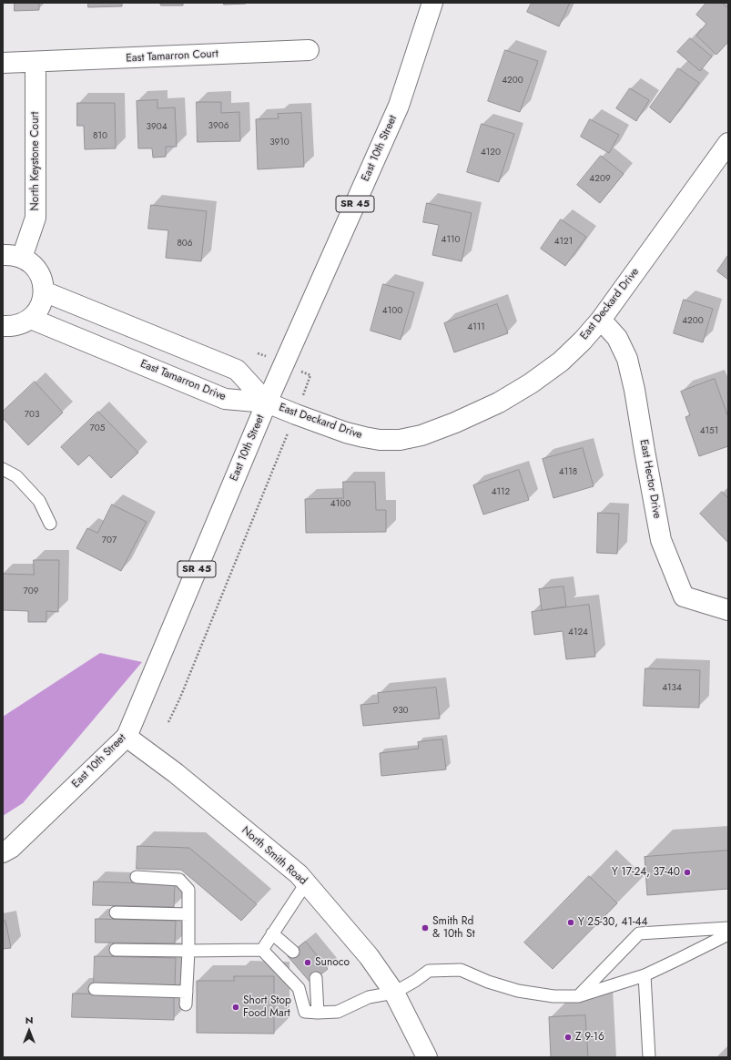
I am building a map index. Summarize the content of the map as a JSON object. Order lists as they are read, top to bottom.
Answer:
{
  "streets": {
    "street": [
      "East Tamarron Court",
      "East 10th Street",
      "North Keystone Court",
      "SR 45",
      "East Deckard Drive",
      "East Tamarron Drive",
      "East Hector Drive",
      "North Smith Road"
    ]
  },
  "crossings": [
    ["East Tamarron Court", "North Keystone Court"],
    ["East 10th Street", "East Deckard Drive"],
    ["East 10th Street", "East Tamarron Drive"],
    ["East 10th Street", "North Smith Road"],
    ["East Deckard Drive", "East Tamarron Drive"],
    ["East Deckard Drive", "East Hector Drive"]
  ],
  "places": [
    "Y 17-24, 37-40",
    "Y 25-30, 41-44",
    "Smith Rd & 10th St",
    "Sunoco",
    "Short Stop Food Mart",
    "Z 9-16"
  ],
  "house_numbers": [
    "4200",
    "3906",
    "3904",
    "810",
    "3910",
    "4120",
    "4209",
    "4110",
    "4121",
    "806",
    "4100",
    "4200",
    "4111",
    "703",
    "705",
    "4151",
    "4118",
    "4112",
    "4100",
    "707",
    "709",
    "4124",
    "4134",
    "930"
  ],
  "north": "top"
}
